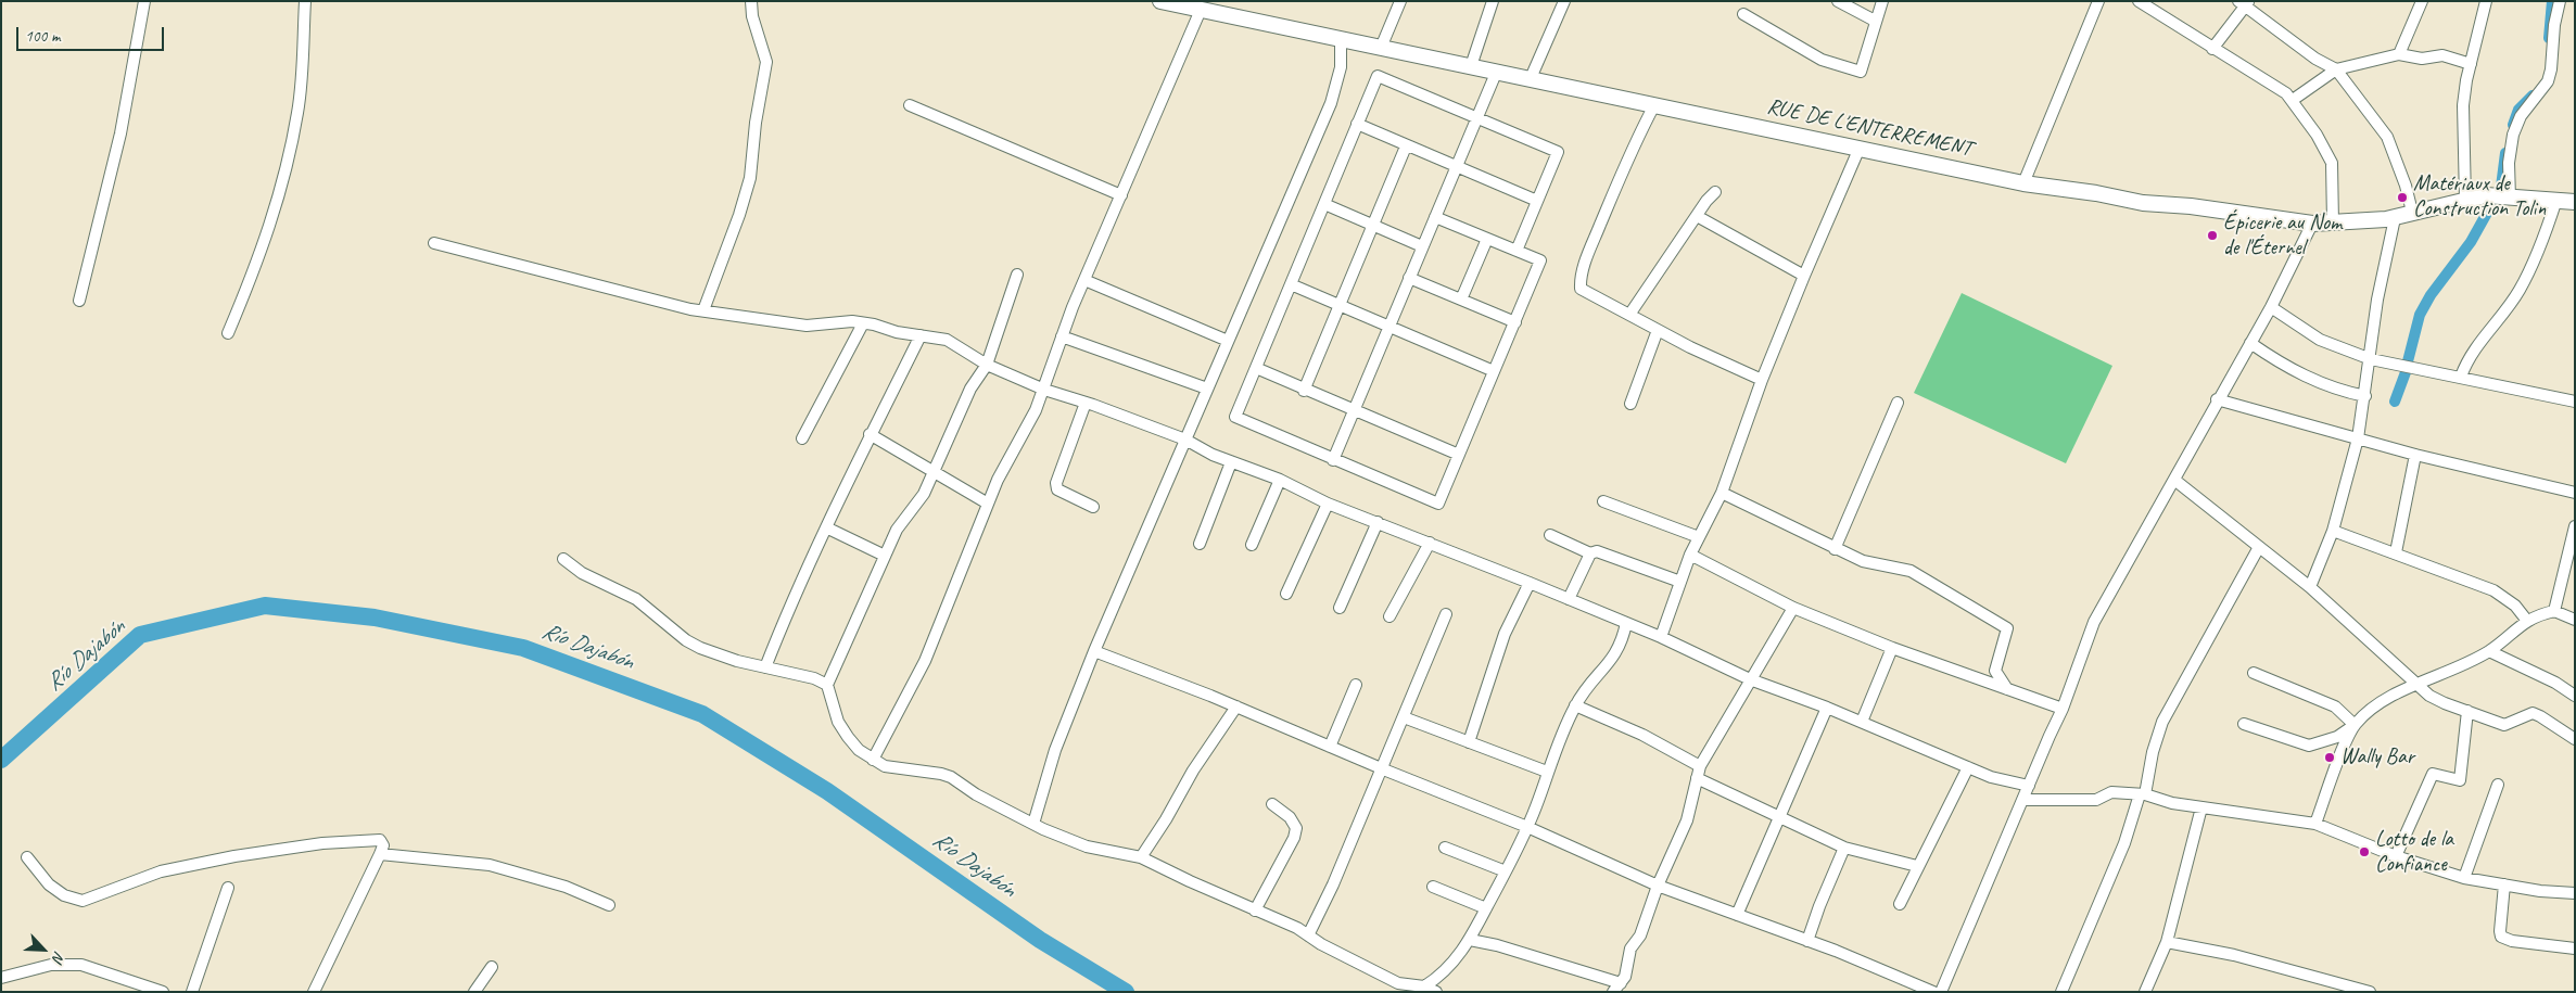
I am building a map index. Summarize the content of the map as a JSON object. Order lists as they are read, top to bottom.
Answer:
{
  "streets": {
    "street": ["RUE DE L'ENTERREMENT"]
  },
  "water": ["Río Dajabón"],
  "places": [
    "Matériaux de Construction Tolin",
    "Épicerie au Nom de l'Éternel",
    "Wally Bar",
    "Lotto de la Confiance"
  ],
  "scale_bar": "100 m",
  "north": "bottom right"
}
